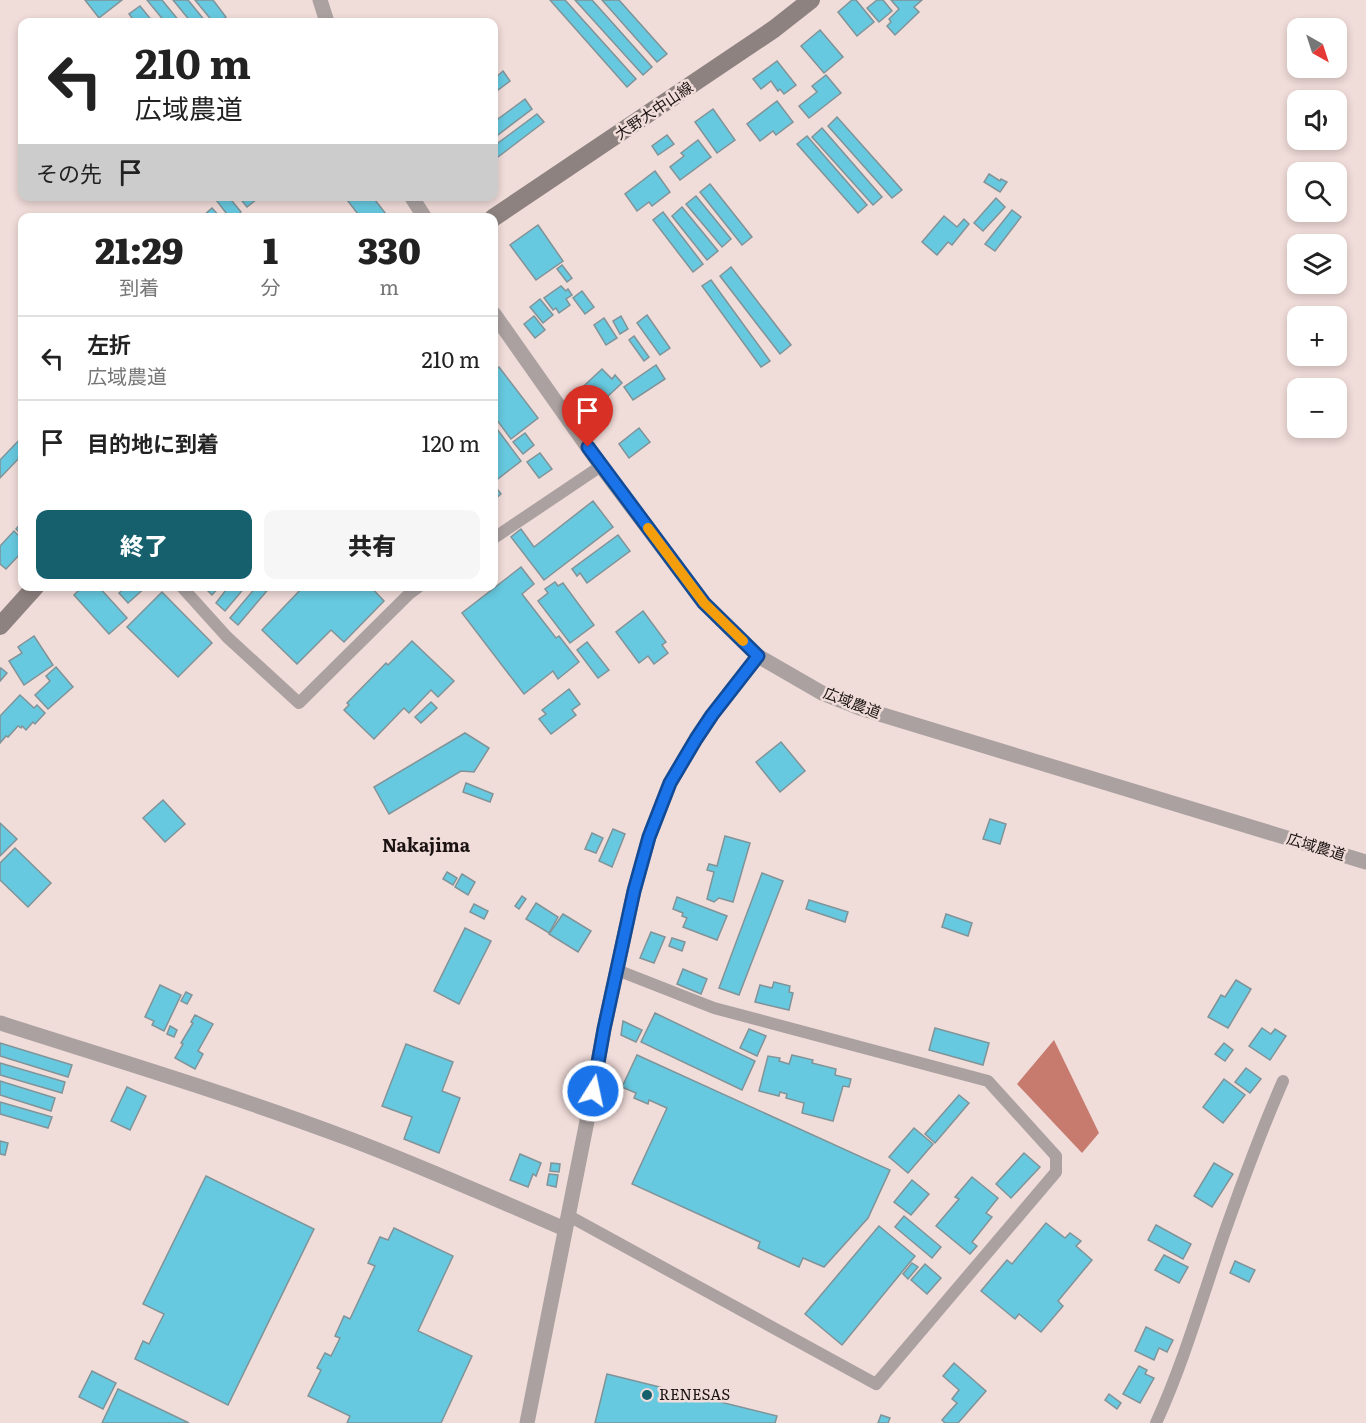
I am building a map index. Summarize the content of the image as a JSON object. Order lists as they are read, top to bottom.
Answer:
{
  "streets": {
    "main road": ["大野大中山線"],
    "street": ["広域農道"]
  },
  "districts": ["Nakajima"],
  "places": ["RENESAS"],
  "north": "bottom right",
  "page": {
    "map_buttons": ["+", "−"],
    "turn": ["210 m", "広域農道"],
    "then": "その先",
    "eta": [
      "21:29",
      "到着",
      "1",
      "分",
      "330",
      "m"
    ],
    "list": [
      {
        "name": "左折",
        "note": "広域農道",
        "value": "210 m"
      },
      {
        "name": "目的地に到着",
        "value": "120 m"
      }
    ],
    "buttons": ["終了", "共有"]
  }
}
